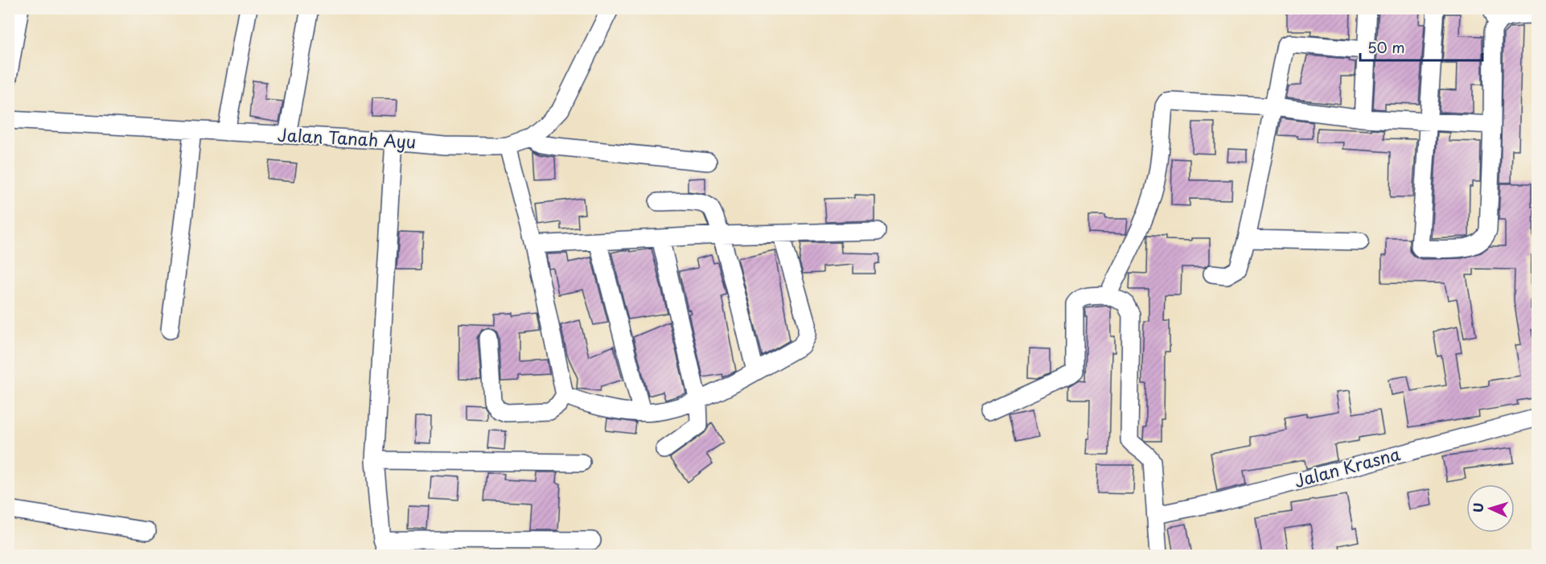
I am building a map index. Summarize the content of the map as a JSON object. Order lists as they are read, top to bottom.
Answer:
{
  "streets": {
    "street": ["Jalan Tanah Ayu", "Jalan Krasna"]
  },
  "scale_bar": "50 m",
  "north": "left"
}
